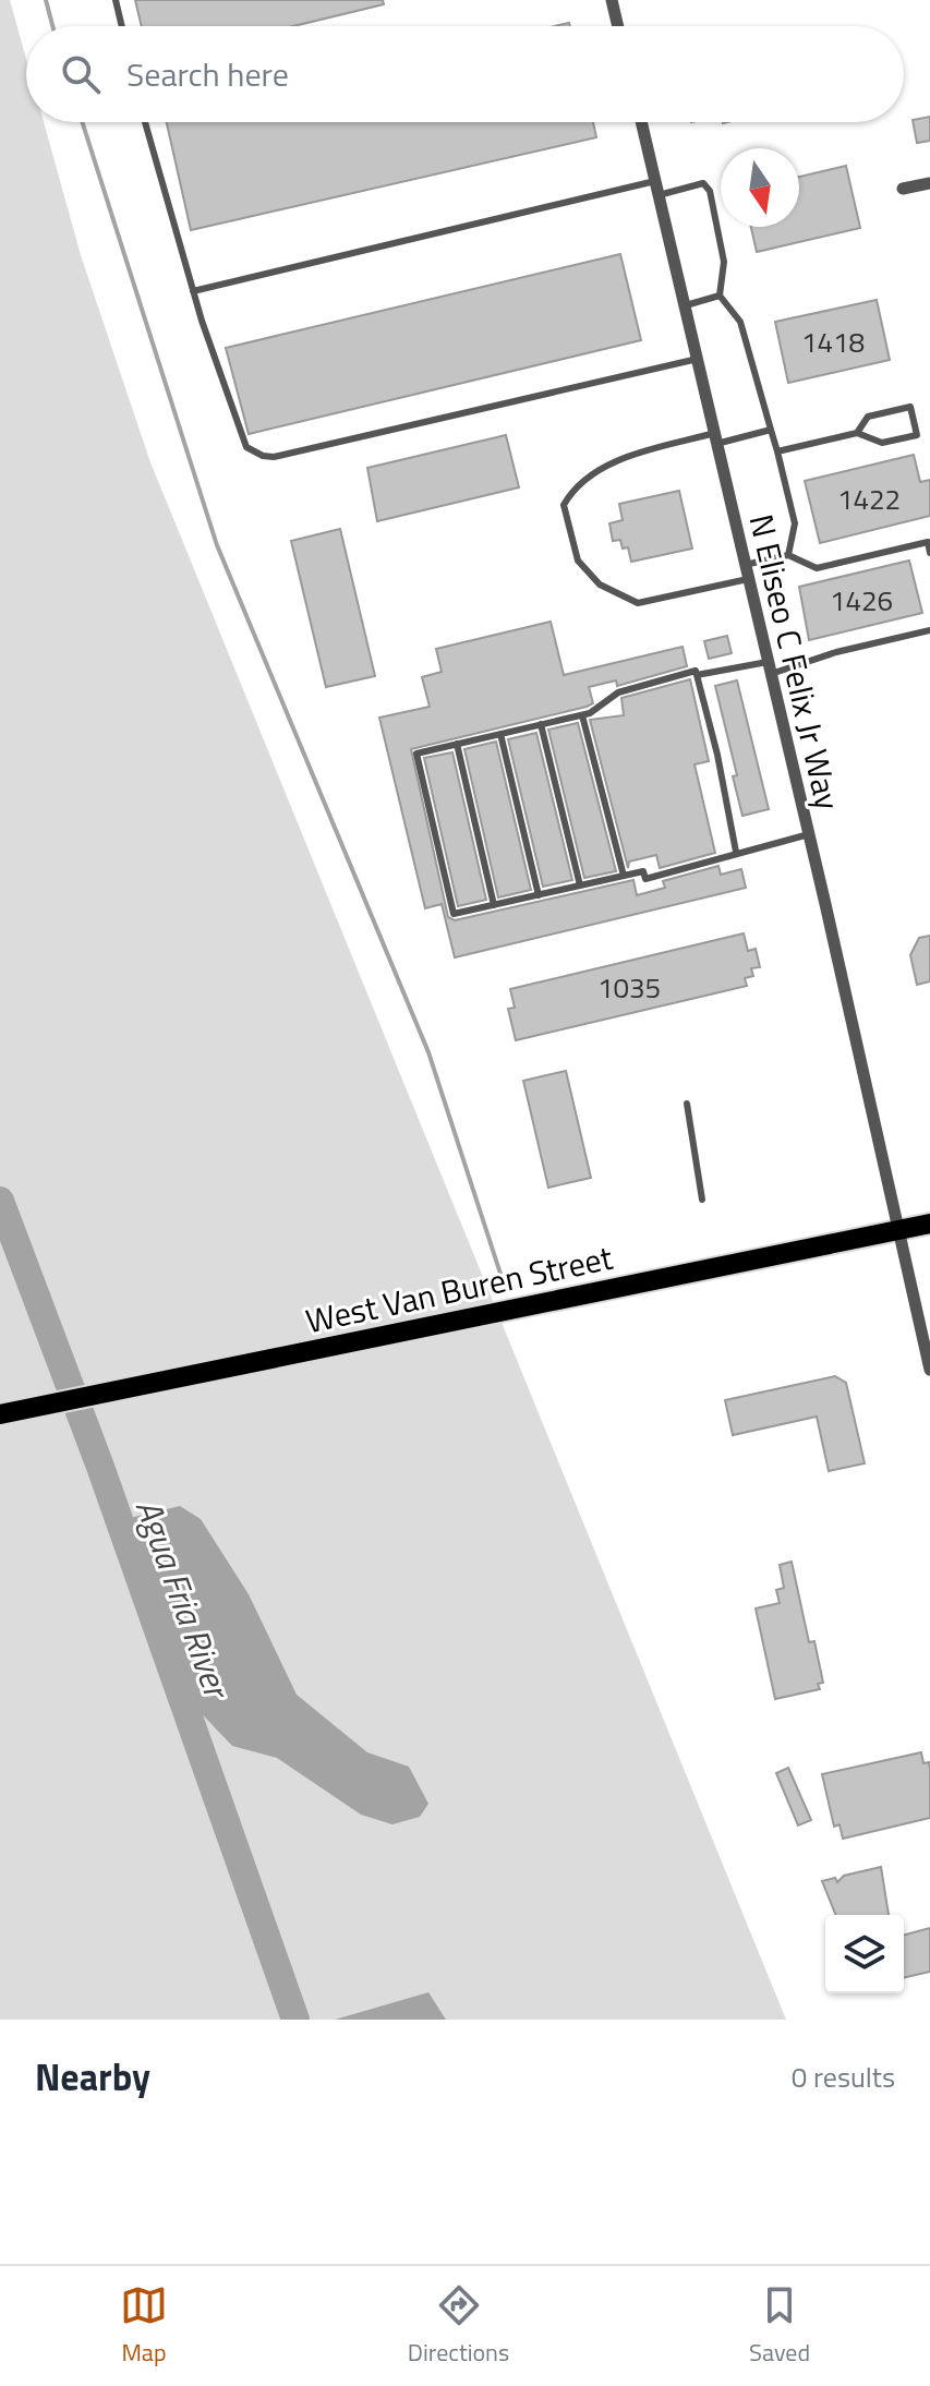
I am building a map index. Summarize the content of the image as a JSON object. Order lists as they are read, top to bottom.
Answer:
{
  "streets": {
    "main road": ["West Van Buren Street"],
    "street": ["N Eliseo C Felix Jr Way"]
  },
  "crossings": [
    ["N Eliseo C Felix Jr Way", "West Van Buren Street"]
  ],
  "water": ["Agua Fria River"],
  "house_numbers": [
    "1418",
    "1422",
    "1426",
    "1035"
  ],
  "north": "bottom",
  "page": {
    "search": "Search here",
    "heading": ["Nearby", "0 results"],
    "nav": ["Map", "Directions", "Saved"]
  }
}
